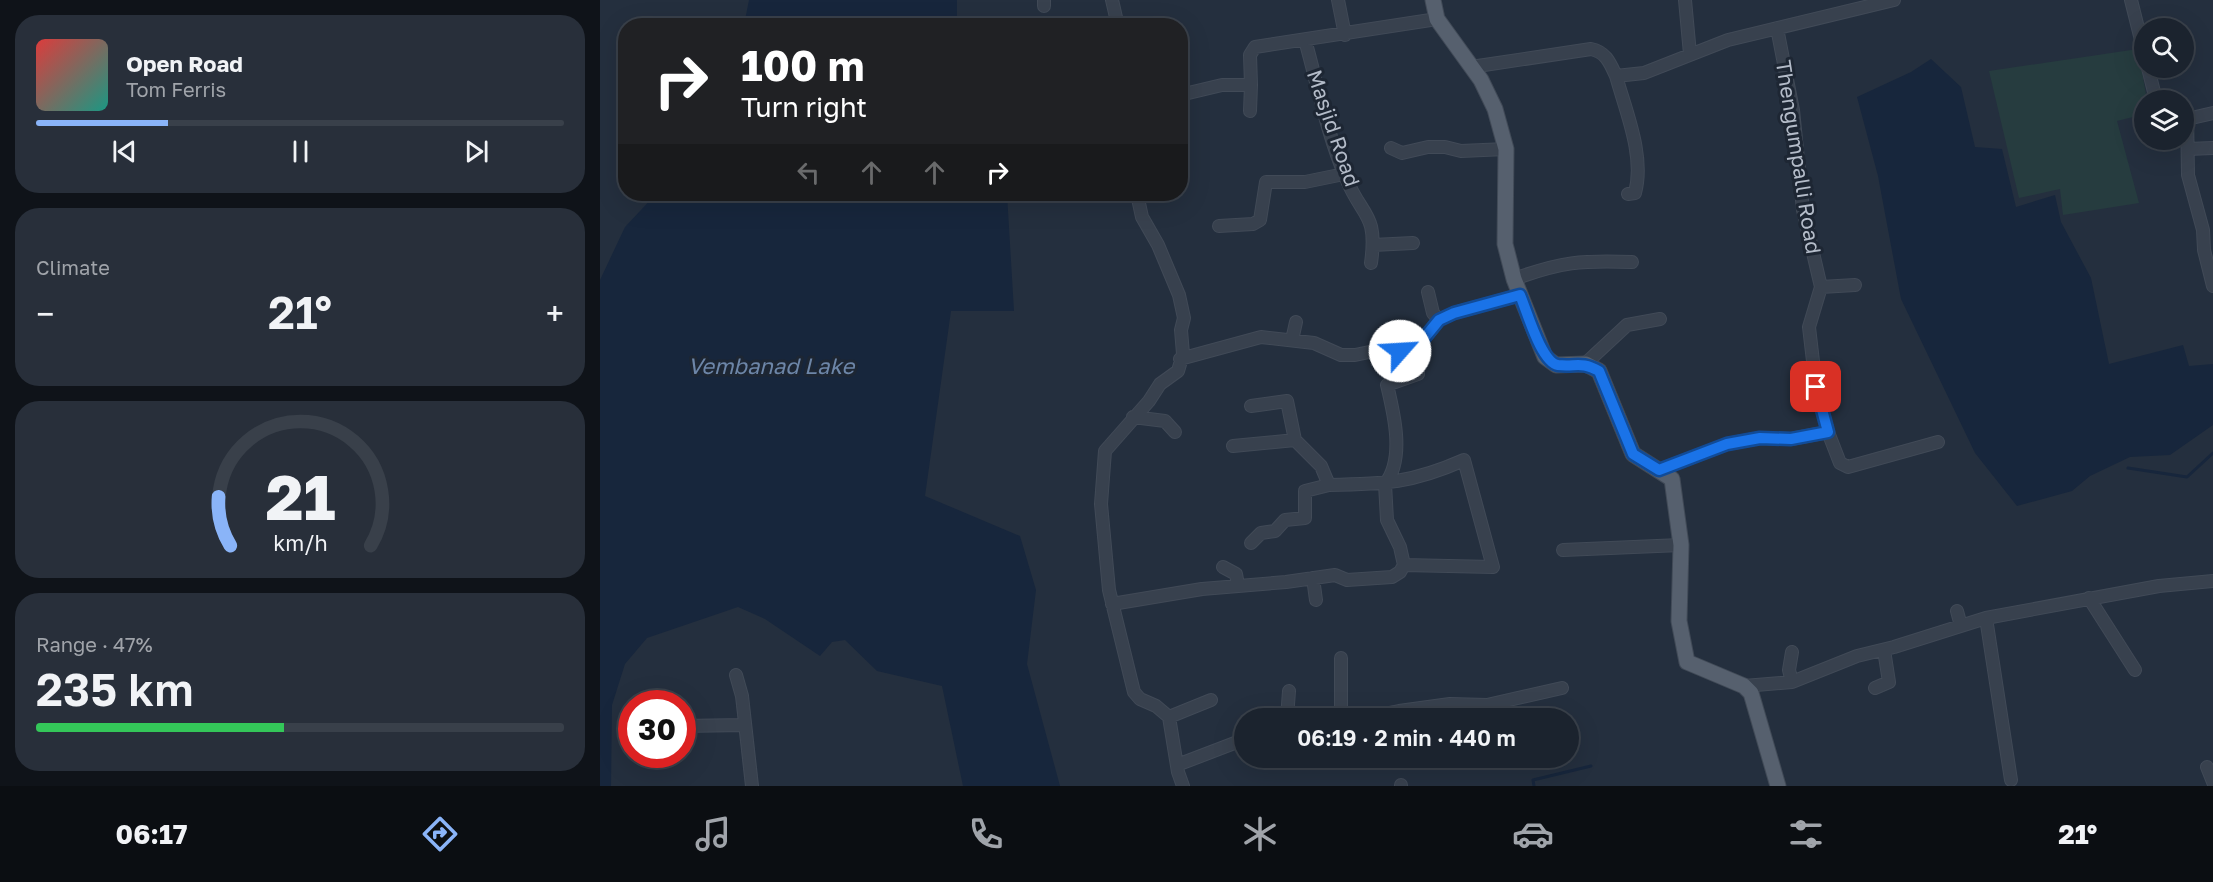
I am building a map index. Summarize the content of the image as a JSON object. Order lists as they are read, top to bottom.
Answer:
{
  "streets": {
    "street": ["Masjid Road", "Thengumpalli Road"]
  },
  "water": ["Vembanad Lake"],
  "page": {
    "turn": ["100 m", "Turn right"],
    "song": ["Open Road", "Tom Ferris"],
    "tile": [
      "Climate",
      ["Range · 47%", "235 km"]
    ],
    "heat": ["−", "21°", "+"],
    "limit": "30",
    "trip": "06:19 · 2 min · 440 m",
    "tabs": ["06:17", "21°"],
    "gauge": ["21", "km/h"]
  }
}
